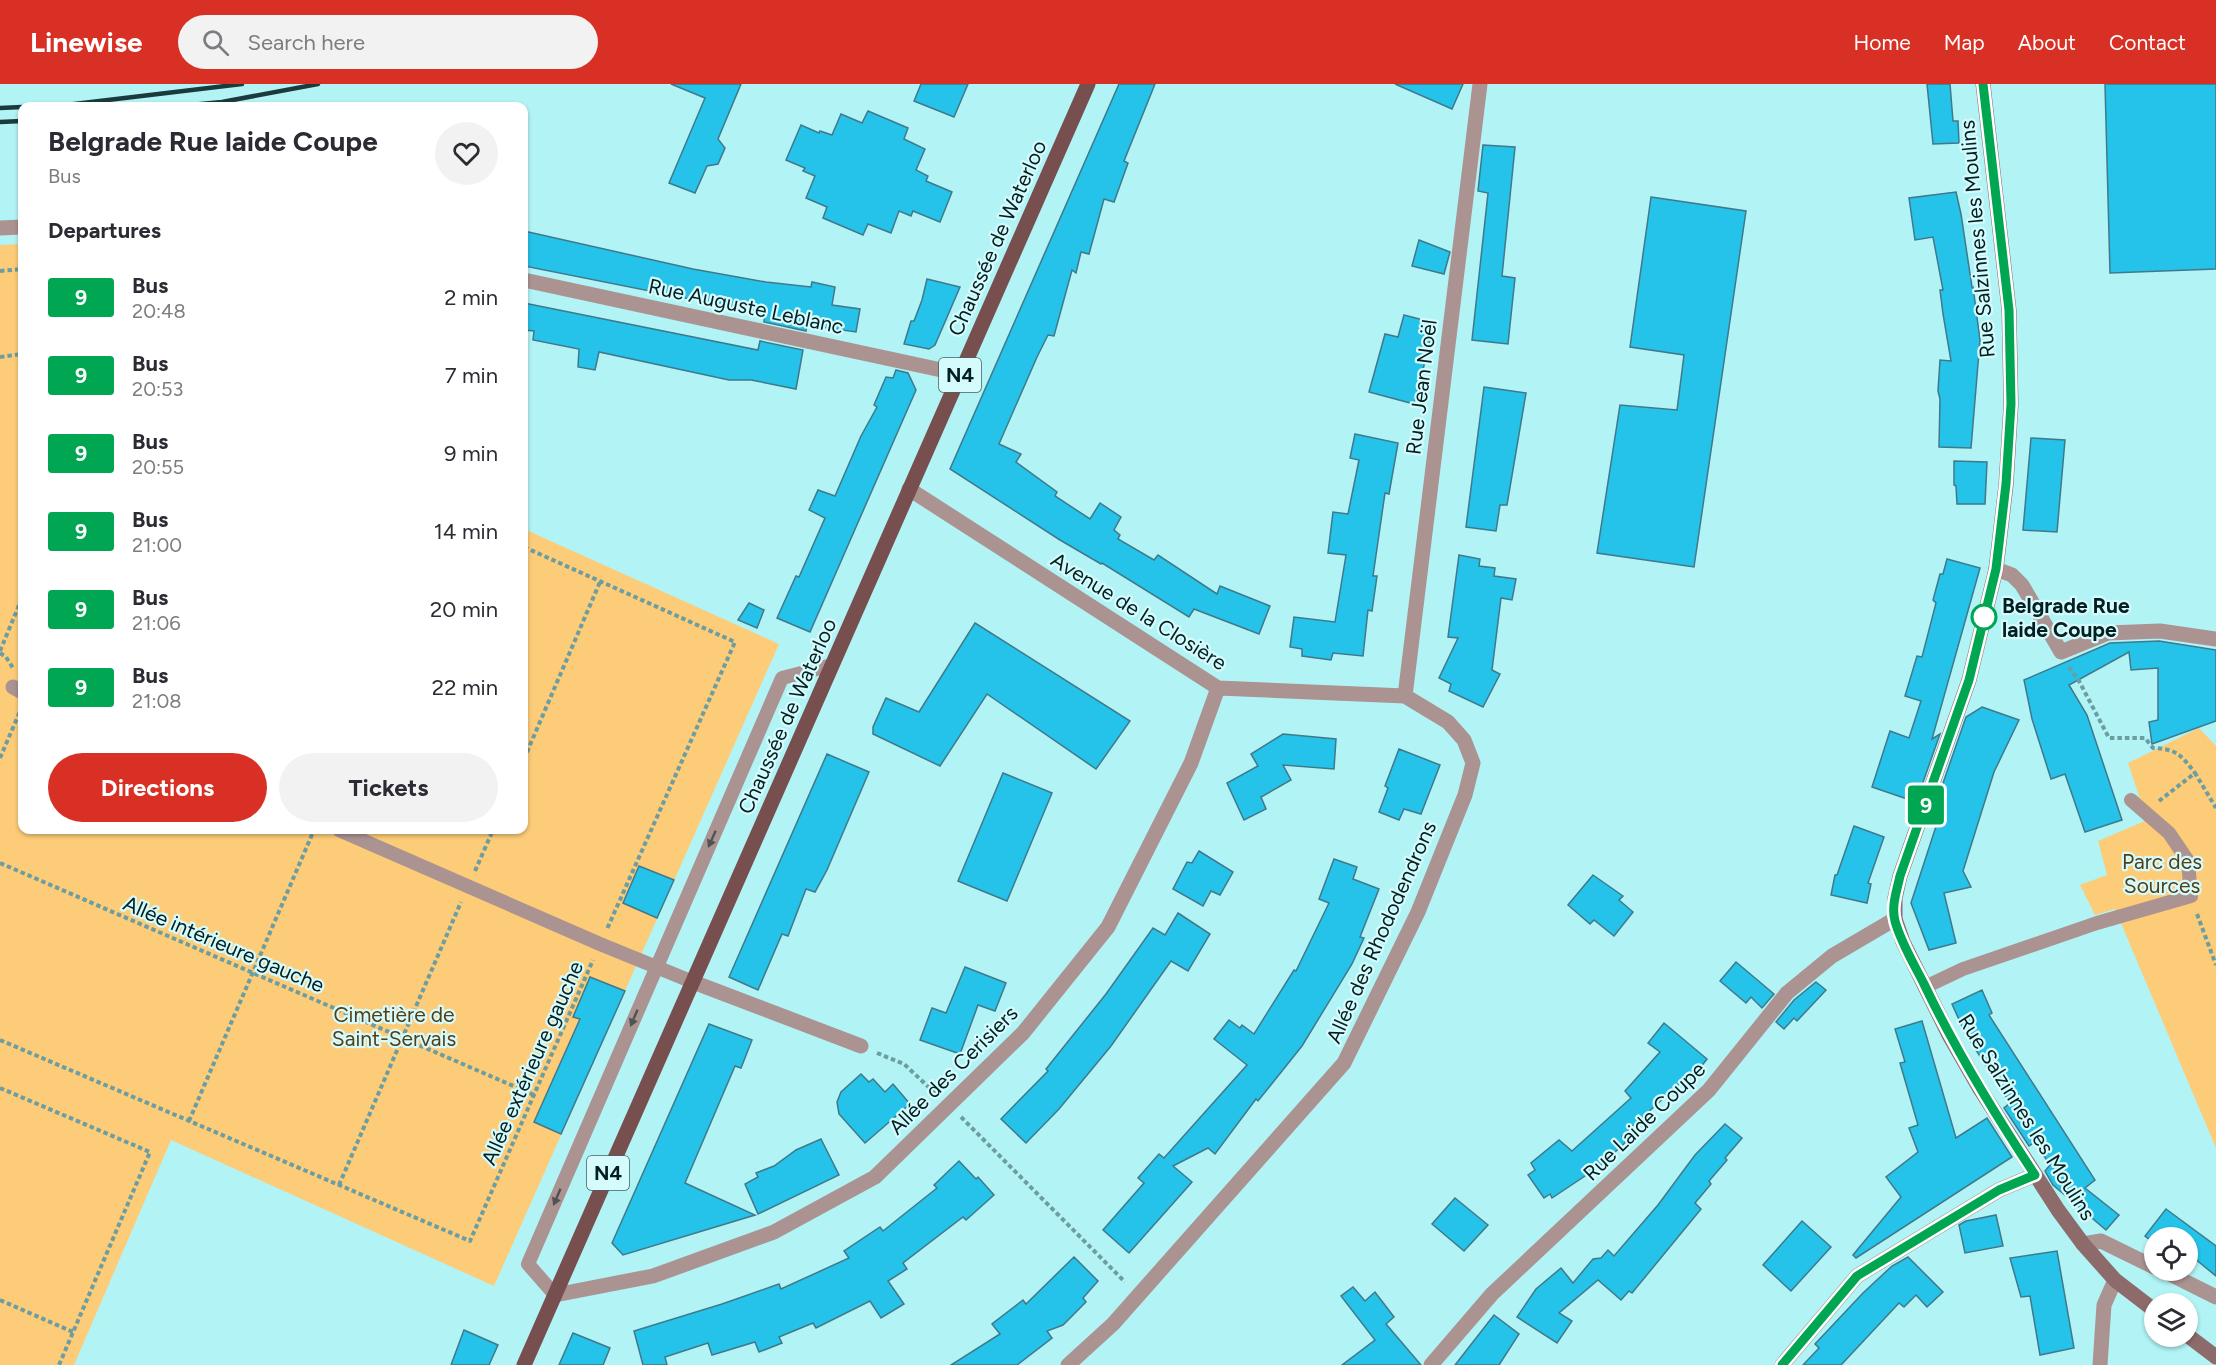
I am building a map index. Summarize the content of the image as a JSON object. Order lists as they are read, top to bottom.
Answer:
{
  "streets": {
    "main road": ["Chaussée de Waterloo", "N4"],
    "street": [
      "Rue Salzinnes les Moulins",
      "Rue Auguste Leblanc",
      "Rue Jean Noël",
      "Avenue de la Closière",
      "Allée des Rhododendrons",
      "Allée des Cerisiers",
      "Rue Laide Coupe"
    ],
    "path": ["Allée intérieure gauche", "Allée extérieure gauche"]
  },
  "crossings": [
    ["Chaussée de Waterloo", "Rue Auguste Leblanc"],
    ["Chaussée de Waterloo", "Avenue de la Closière"],
    ["Chaussée de Waterloo", "Allée des Cerisiers"],
    ["Rue Salzinnes les Moulins", "Rue Laide Coupe"],
    ["Rue Jean Noël", "Avenue de la Closière"],
    ["Rue Jean Noël", "Allée des Rhododendrons"],
    ["Avenue de la Closière", "Allée des Rhododendrons"],
    ["Avenue de la Closière", "Allée des Cerisiers"],
    ["Allée intérieure gauche", "Allée extérieure gauche"]
  ],
  "parks": ["Parc des Sources", "Cimetière de Saint-Servais"],
  "places": ["Belgrade Rue laide Coupe"],
  "lines": ["bus line 9"],
  "page": {
    "header": "Linewise",
    "search": "Search here",
    "nav": [
      "Home",
      "Map",
      "About",
      "Contact"
    ],
    "on_map": "9",
    "heading": [
      ["Belgrade Rue laide Coupe", "Bus"],
      "Departures"
    ],
    "list": [
      {
        "mark": "9",
        "name": "Bus",
        "note": "20:48",
        "value": "2 min"
      },
      {
        "mark": "9",
        "name": "Bus",
        "note": "20:53",
        "value": "7 min"
      },
      {
        "mark": "9",
        "name": "Bus",
        "note": "20:55",
        "value": "9 min"
      },
      {
        "mark": "9",
        "name": "Bus",
        "note": "21:00",
        "value": "14 min"
      },
      {
        "mark": "9",
        "name": "Bus",
        "note": "21:06",
        "value": "20 min"
      },
      {
        "mark": "9",
        "name": "Bus",
        "note": "21:08",
        "value": "22 min"
      }
    ],
    "buttons": ["Directions", "Tickets"]
  }
}
